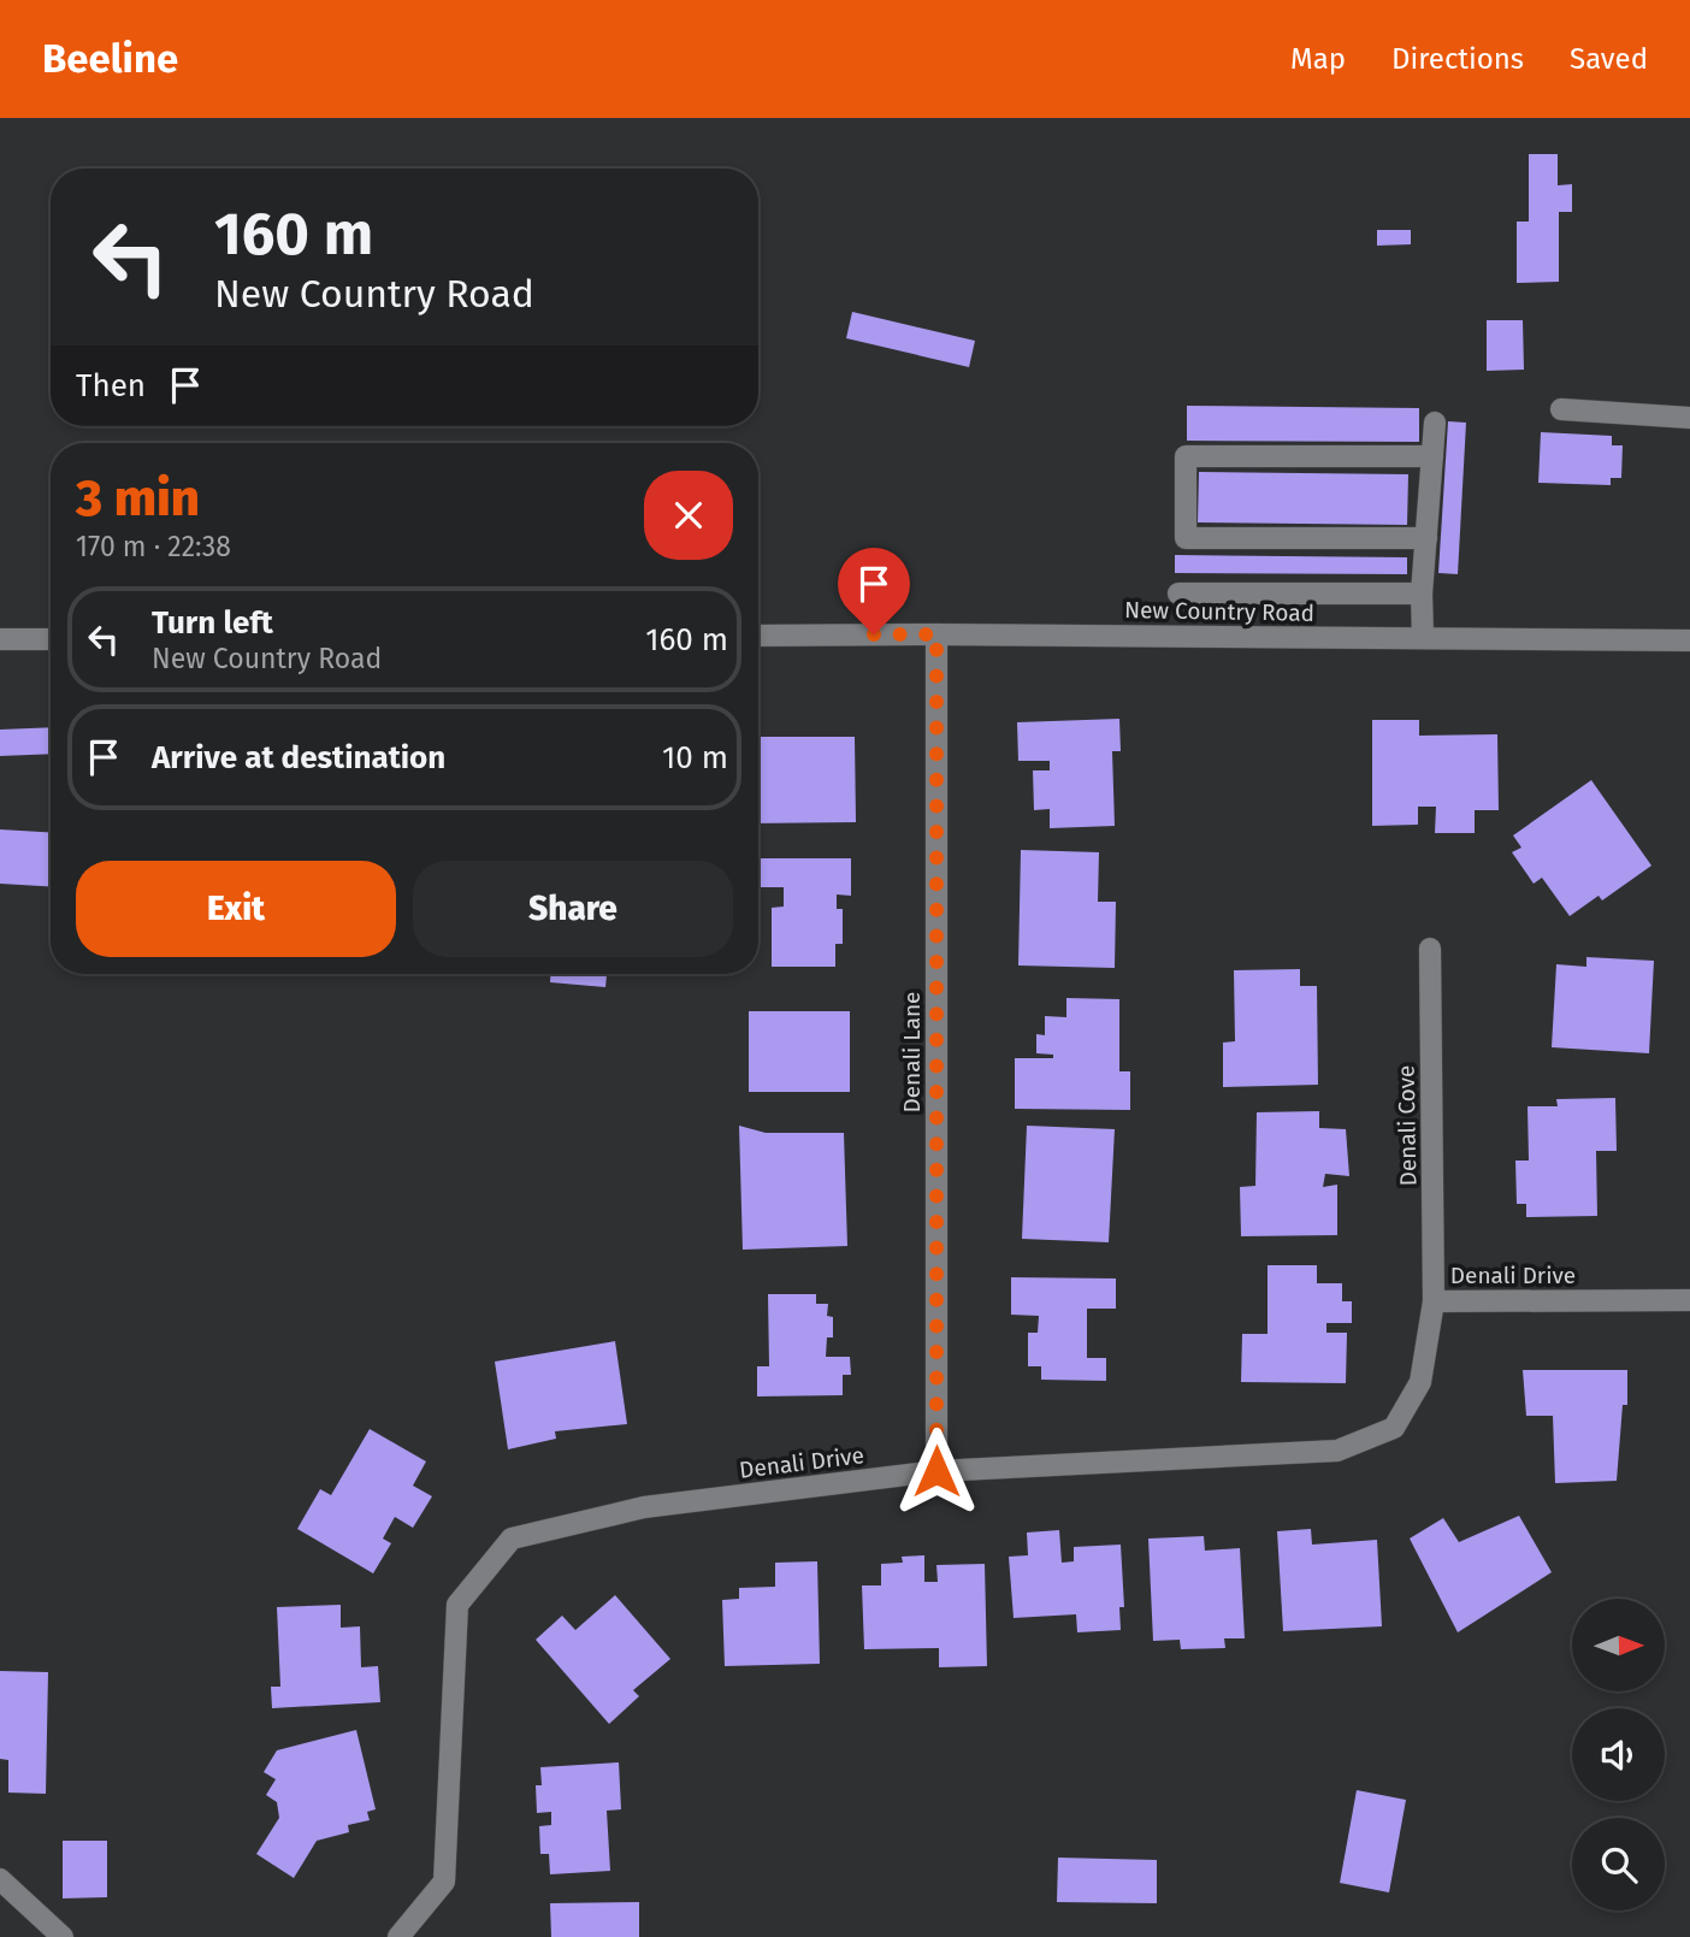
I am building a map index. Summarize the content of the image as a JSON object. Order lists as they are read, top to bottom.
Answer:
{
  "streets": {
    "street": [
      "New Country Road",
      "Denali Lane",
      "Denali Cove",
      "Denali Drive"
    ]
  },
  "crossings": [
    ["New Country Road", "Denali Lane"],
    ["Denali Lane", "Denali Drive"],
    ["Denali Cove", "Denali Drive"]
  ],
  "north": "right",
  "page": {
    "header": "Beeline",
    "nav": ["Map", "Directions", "Saved"],
    "turn": ["160 m", "New Country Road"],
    "then": "Then",
    "heading": ["3 min", "170 m · 22:38"],
    "list": [
      {
        "name": "Turn left",
        "note": "New Country Road",
        "value": "160 m"
      },
      {
        "name": "Arrive at destination",
        "value": "10 m"
      }
    ],
    "buttons": ["Exit", "Share"]
  }
}
